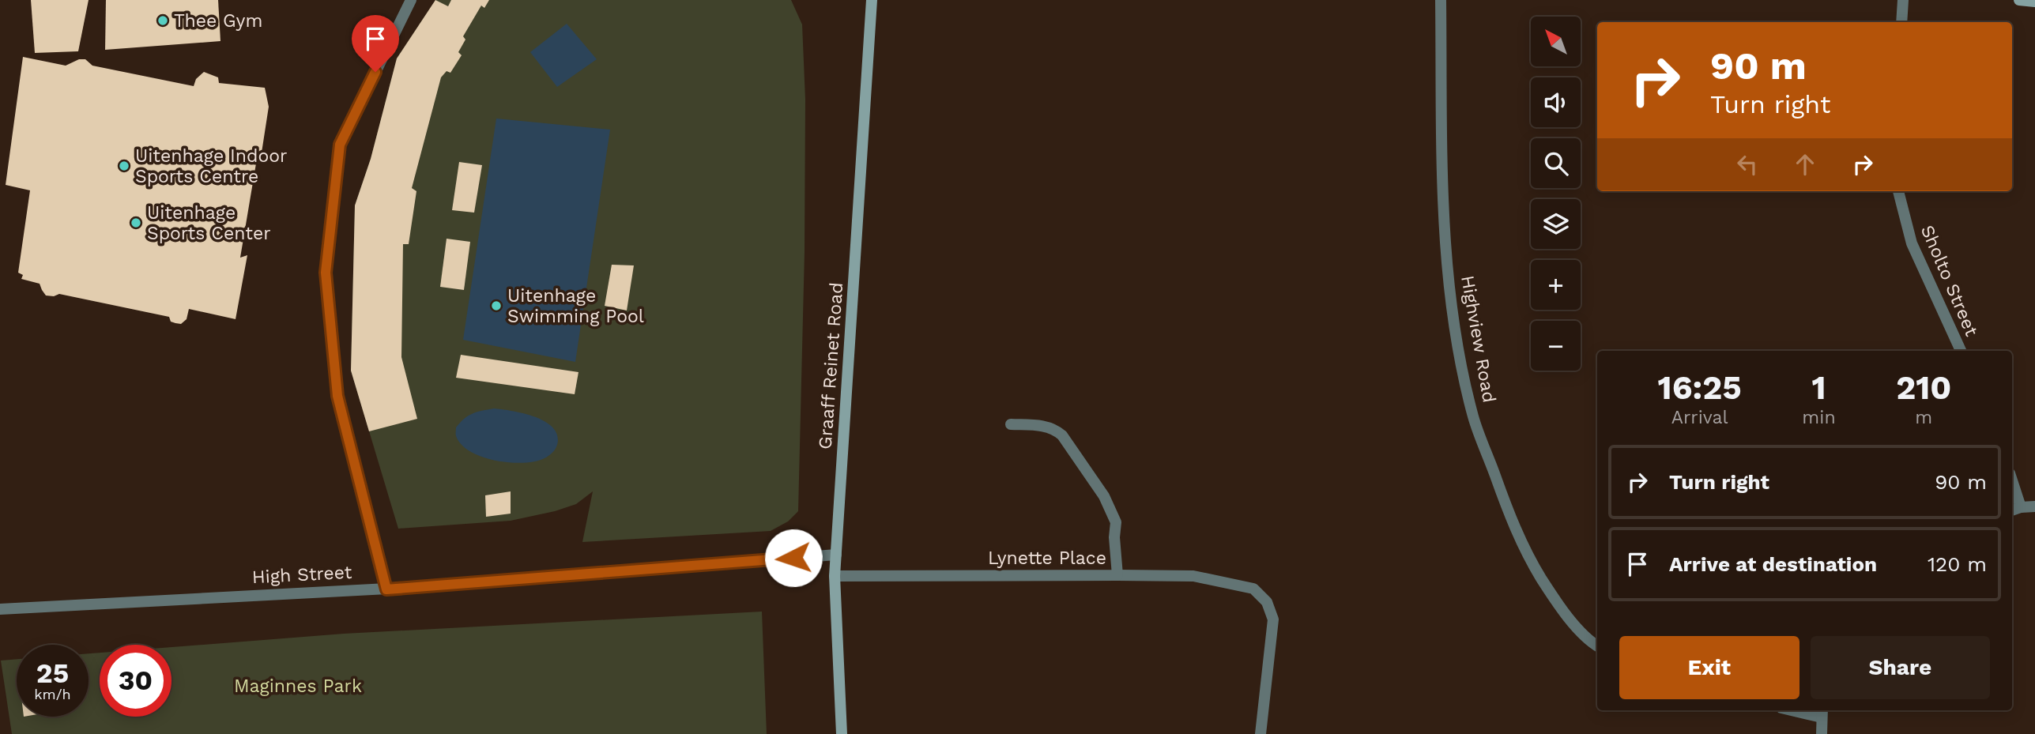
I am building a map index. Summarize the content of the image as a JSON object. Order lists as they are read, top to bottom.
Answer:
{
  "streets": {
    "main road": ["Graaff Reinet Road"],
    "street": [
      "Sholto Street",
      "Highview Road",
      "Lynette Place",
      "High Street"
    ]
  },
  "crossings": [
    ["Graaff Reinet Road", "Lynette Place"],
    ["Graaff Reinet Road", "High Street"]
  ],
  "parks": ["Maginnes Park"],
  "places": [
    "Thee Gym",
    "Uitenhage Indoor Sports Centre",
    "Uitenhage Sports Center",
    "Uitenhage Swimming Pool"
  ],
  "north": "top left",
  "page": {
    "map_buttons": ["+", "−"],
    "turn": ["90 m", "Turn right"],
    "eta": [
      "16:25",
      "Arrival",
      "1",
      "min",
      "210",
      "m"
    ],
    "list": [
      {
        "name": "Turn right",
        "value": "90 m"
      },
      {
        "name": "Arrive at destination",
        "value": "120 m"
      }
    ],
    "buttons": ["Exit", "Share"],
    "speed": "25 km/h",
    "limit": "30"
  }
}
